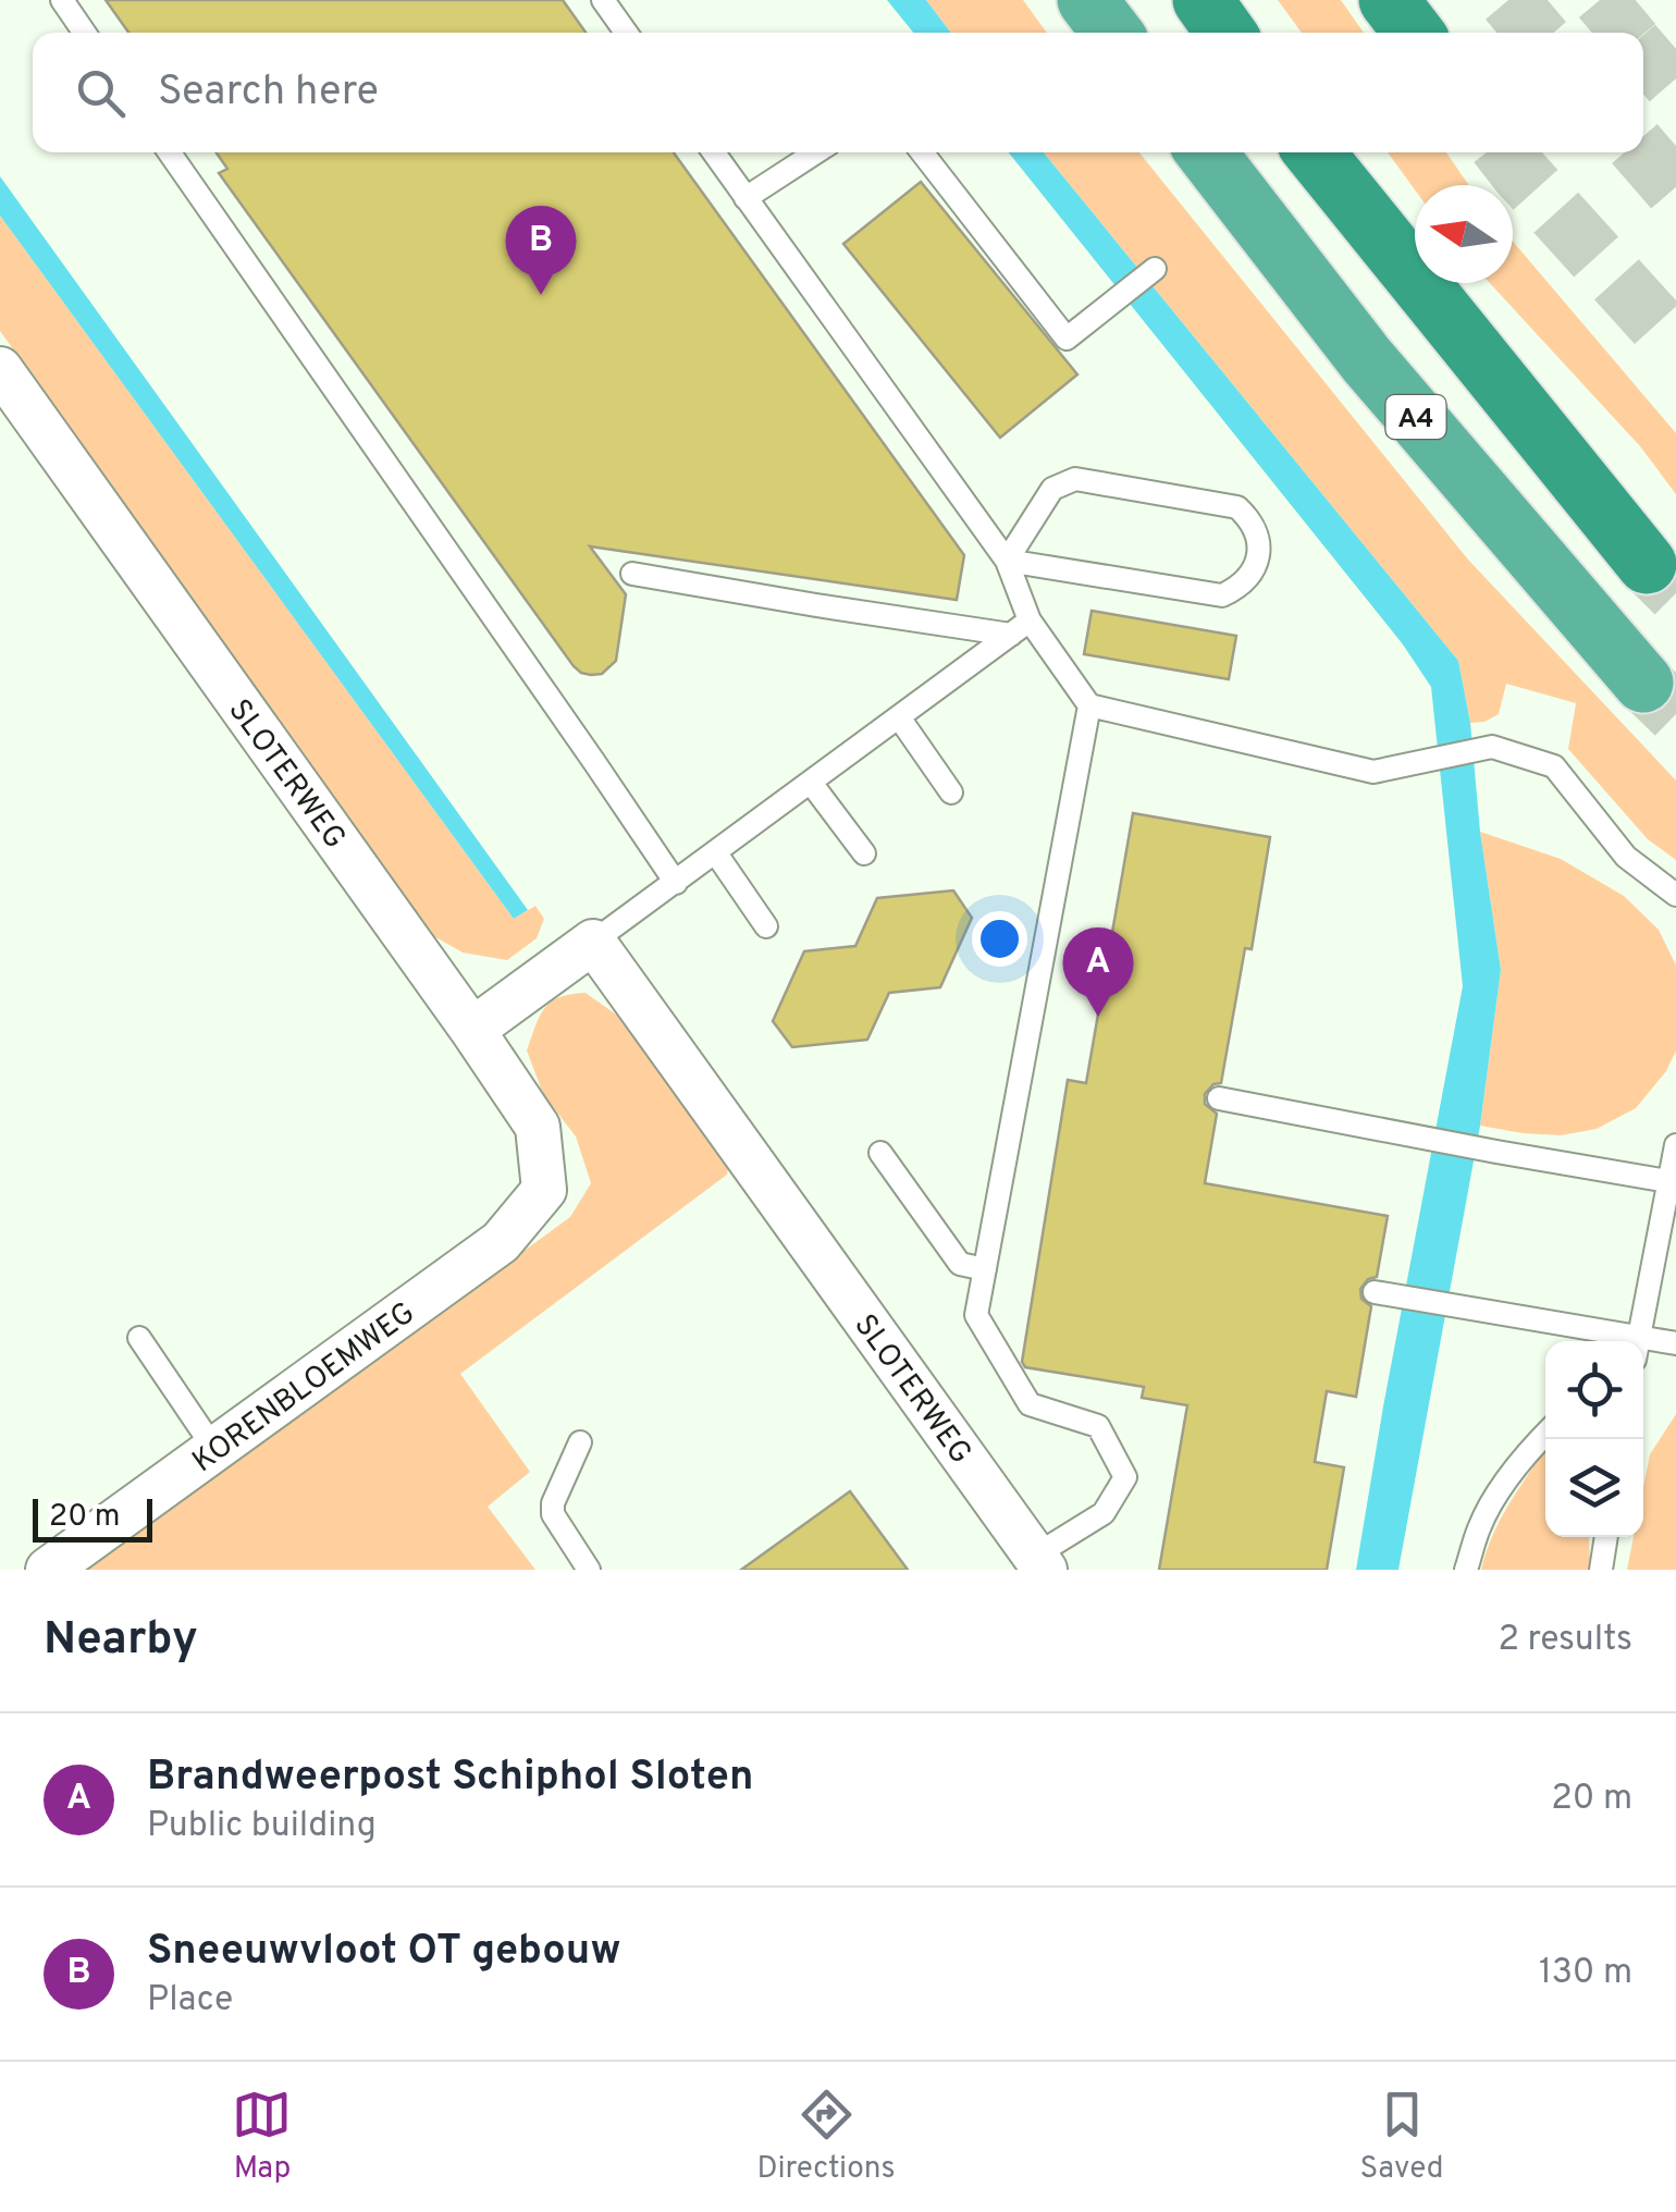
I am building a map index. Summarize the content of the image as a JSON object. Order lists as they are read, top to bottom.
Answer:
{
  "streets": {
    "highway": ["A4"],
    "street": ["SLOTERWEG", "KORENBLOEMWEG"]
  },
  "crossings": [
    ["SLOTERWEG", "KORENBLOEMWEG"]
  ],
  "scale_bar": "20 m",
  "north": "left",
  "page": {
    "search": "Search here",
    "pins": ["B", "A"],
    "scale": "20 m",
    "heading": ["Nearby", "2 results"],
    "list": [
      {
        "mark": "A",
        "name": "Brandweerpost Schiphol Sloten",
        "note": "Public building",
        "value": "20 m"
      },
      {
        "mark": "B",
        "name": "Sneeuwvloot OT gebouw",
        "note": "Place",
        "value": "130 m"
      }
    ],
    "nav": ["Map", "Directions", "Saved"]
  }
}
